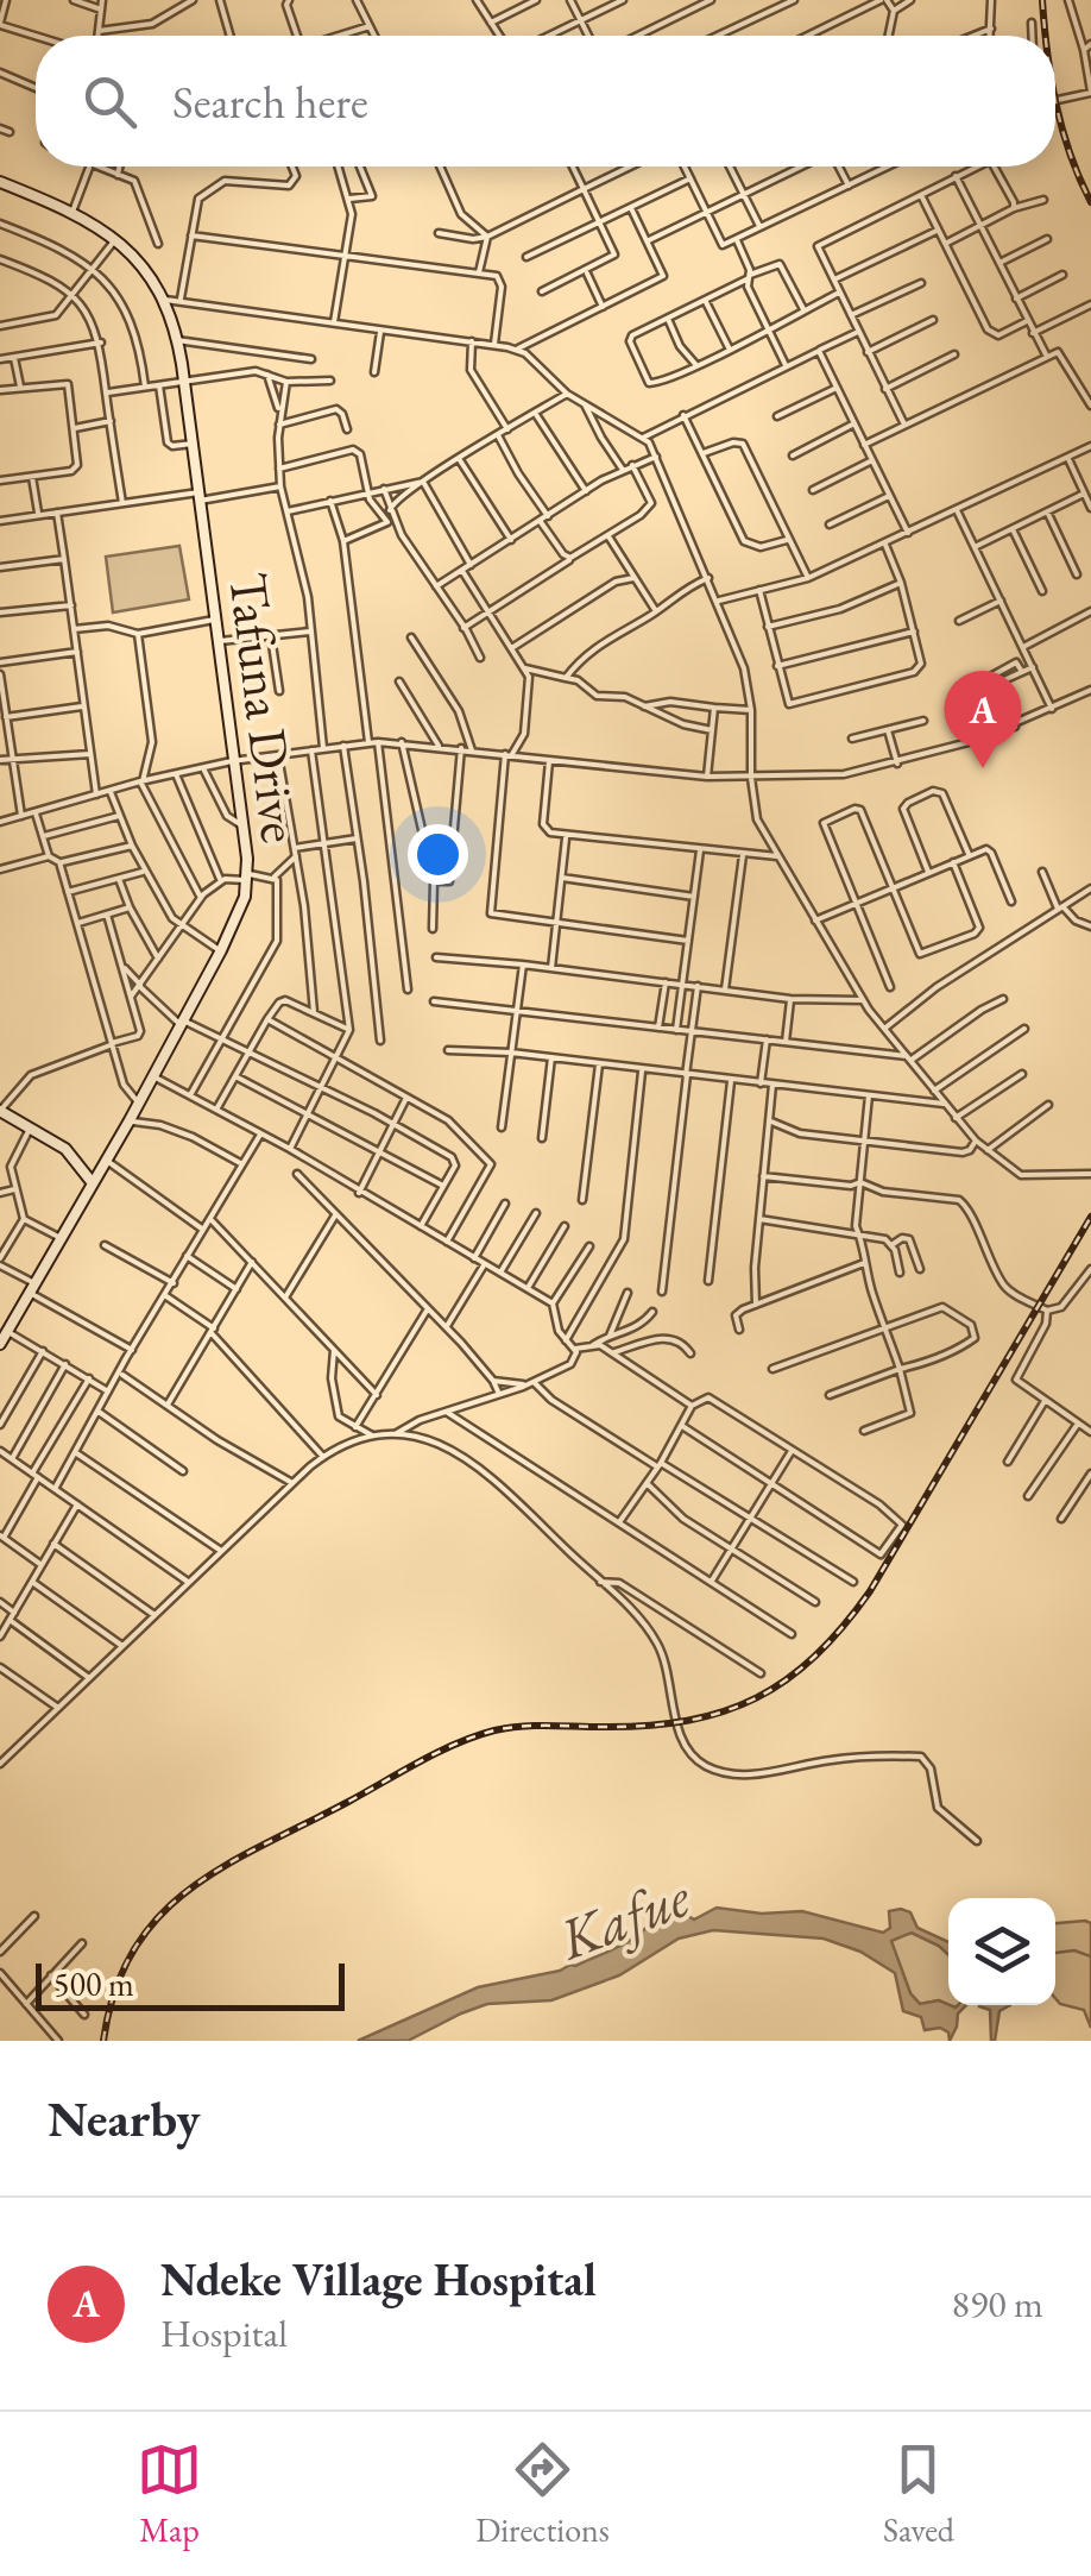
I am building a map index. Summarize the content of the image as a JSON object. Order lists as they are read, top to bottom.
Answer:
{
  "streets": {
    "main road": ["Tafuna Drive"]
  },
  "water": ["Kafue"],
  "scale_bar": "500 m",
  "page": {
    "search": "Search here",
    "pins": "A",
    "scale": "500 m",
    "heading": "Nearby",
    "list": [
      {
        "mark": "A",
        "name": "Ndeke Village Hospital",
        "note": "Hospital",
        "value": "890 m"
      }
    ],
    "nav": ["Map", "Directions", "Saved"]
  }
}
